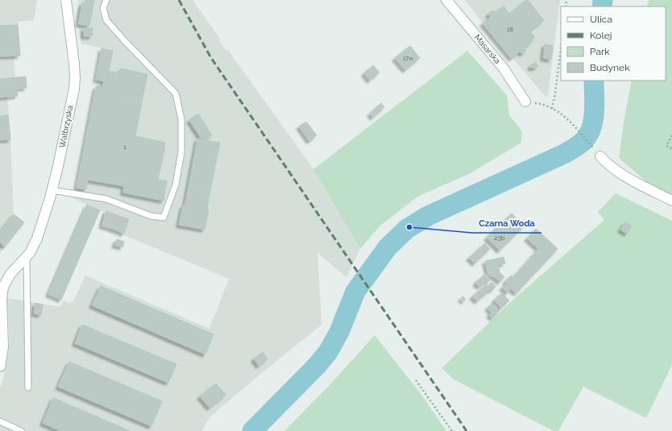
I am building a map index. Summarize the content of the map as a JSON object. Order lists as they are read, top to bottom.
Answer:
{
  "streets": {
    "street": ["Masarska", "Wałbrzyska"]
  },
  "places": ["Czarna Woda"],
  "house_numbers": [
    "18",
    "17a",
    "1",
    "23b"
  ],
  "legend": [
    "Ulica",
    "Kolej",
    "Park",
    "Budynek"
  ]
}
